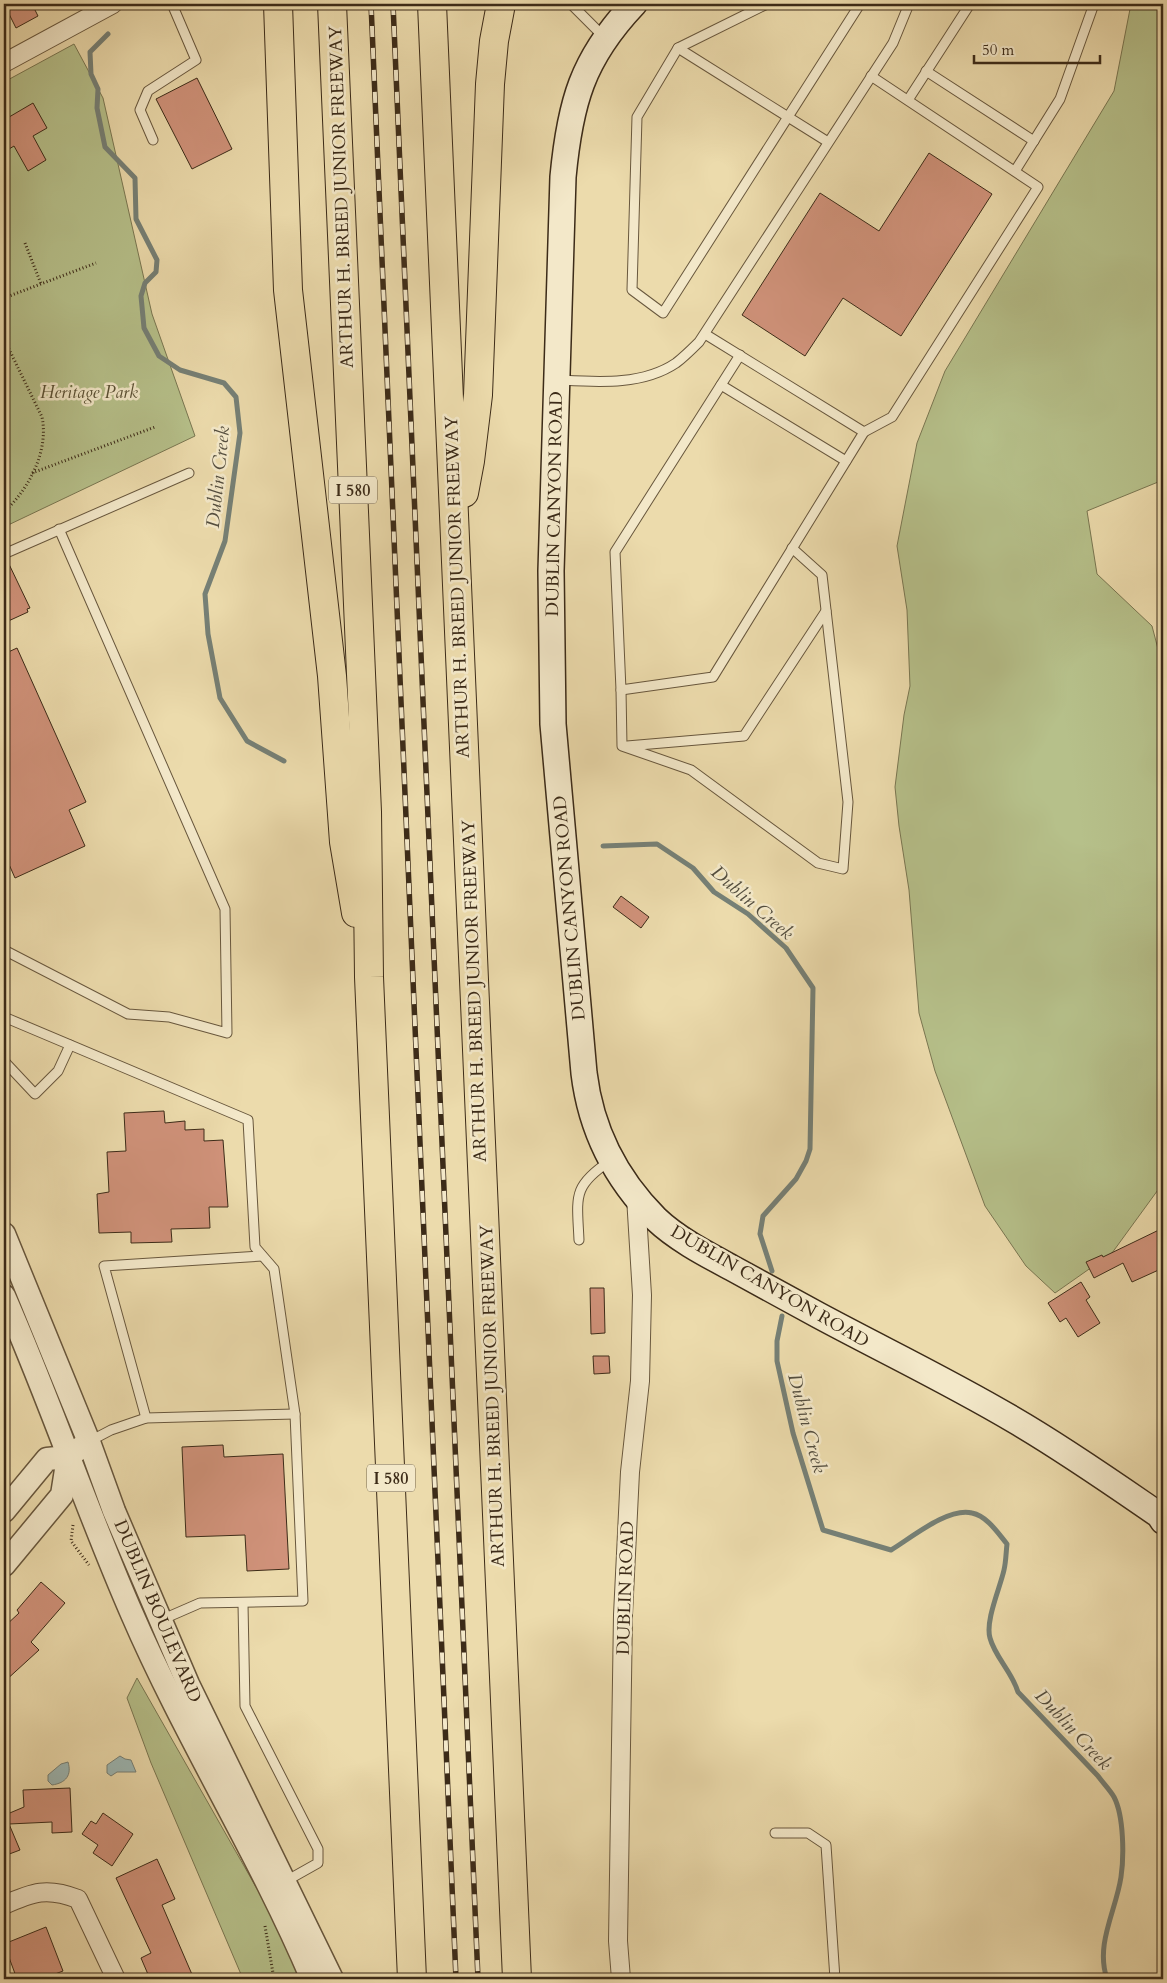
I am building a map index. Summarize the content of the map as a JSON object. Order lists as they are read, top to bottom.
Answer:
{
  "streets": {
    "highway": ["ARTHUR H. BREED JUNIOR FREEWAY", "I 580"],
    "main road": ["DUBLIN CANYON ROAD"],
    "street": ["DUBLIN ROAD", "DUBLIN BOULEVARD"]
  },
  "crossings": [
    ["DUBLIN CANYON ROAD", "DUBLIN ROAD"]
  ],
  "water": ["Dublin Creek"],
  "parks": ["Heritage Park"],
  "scale_bar": "50 m"
}
